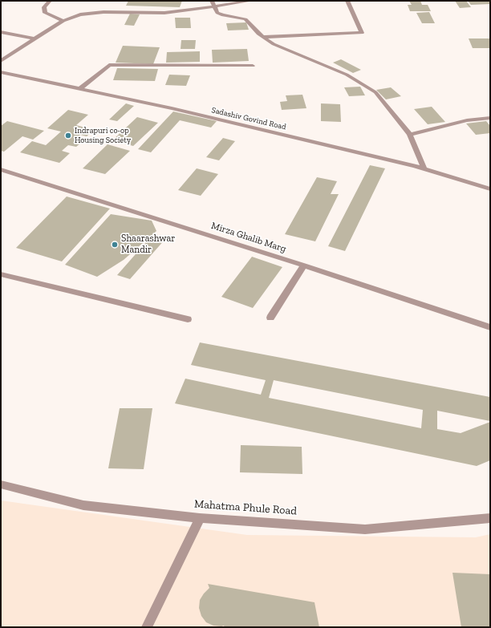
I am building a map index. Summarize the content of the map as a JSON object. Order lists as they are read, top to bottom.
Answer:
{
  "streets": {
    "street": ["Sadashiv Govind Road", "Mirza Ghalib Marg", "Mahatma Phule Road"]
  },
  "places": ["Indrapuri co-op Housing Society", "Shaarashwar Mandir"]
}
